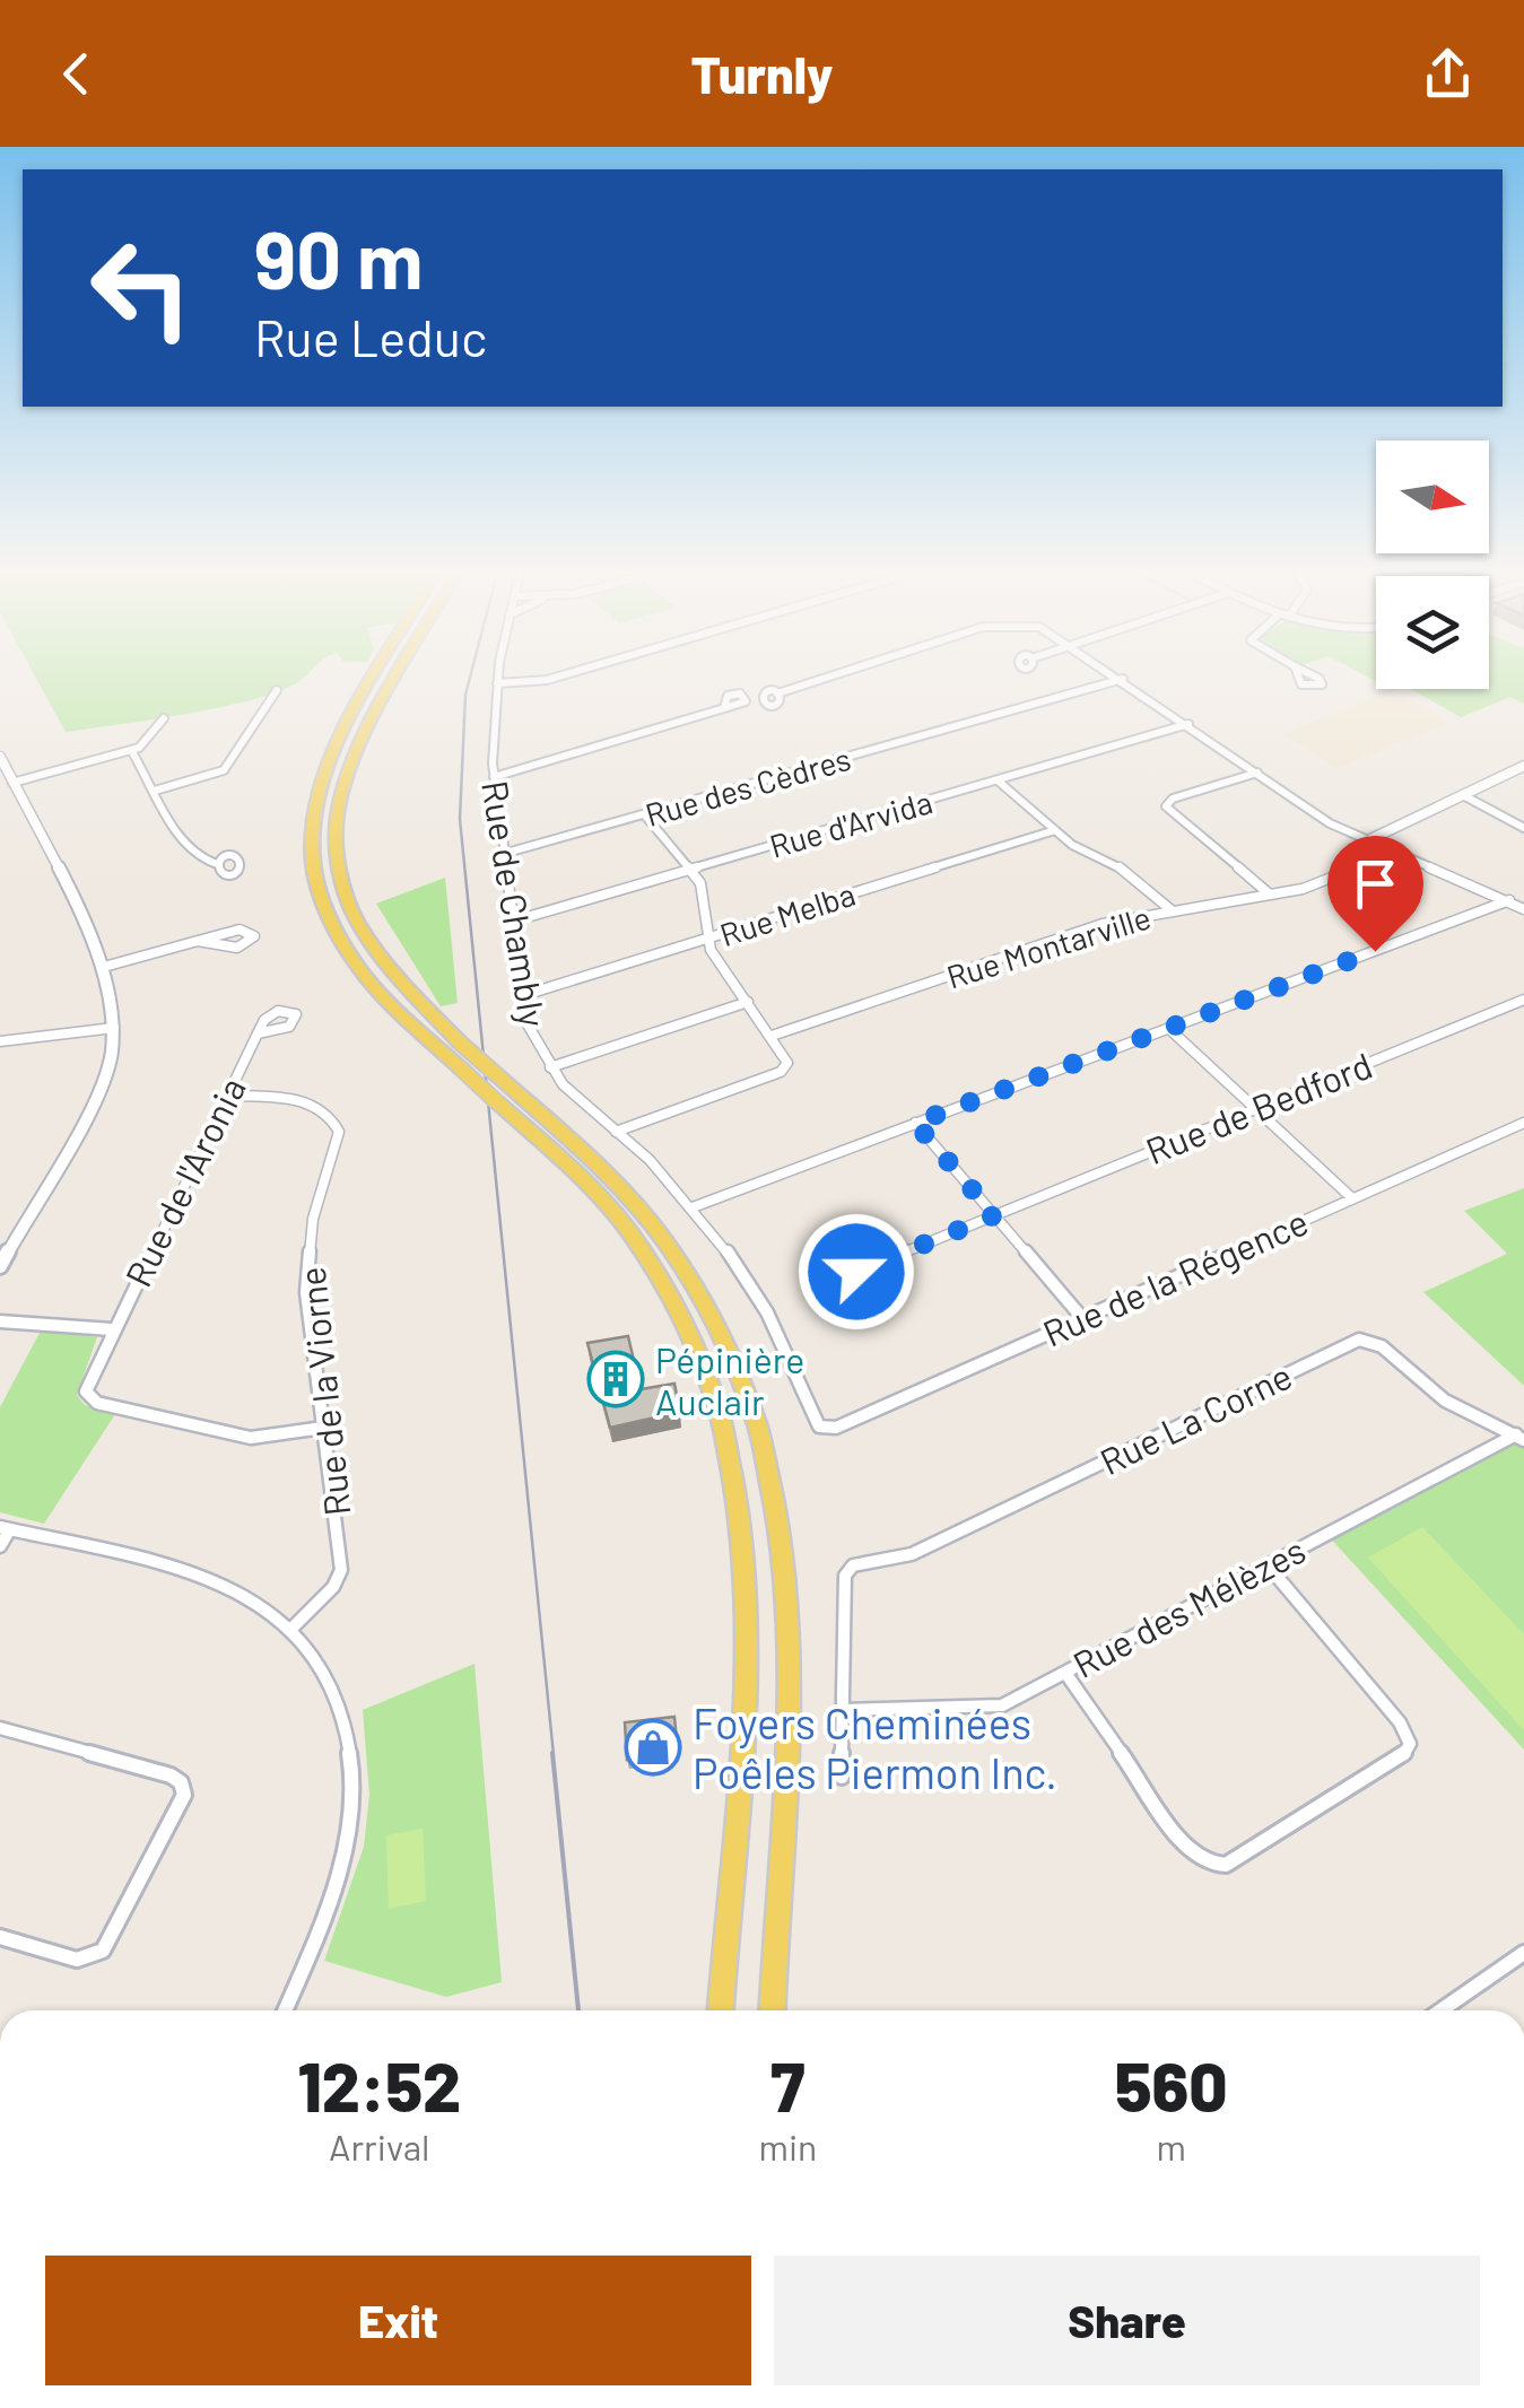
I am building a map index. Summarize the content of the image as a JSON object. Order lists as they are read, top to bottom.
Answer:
{
  "streets": {
    "street": [
      "Rue des Cèdres",
      "Rue d'Arvida",
      "Rue de Chambly",
      "Rue Melba",
      "Rue Montarville",
      "Rue de Bedford",
      "Rue de l'Aronia",
      "Rue de la Régence",
      "Rue de la Viorne",
      "Rue La Corne",
      "Rue des Mélèzes"
    ]
  },
  "crossings": [
    ["Rue des Cèdres", "Rue de Chambly"],
    ["Rue d'Arvida", "Rue de Chambly"],
    ["Rue de Chambly", "Rue Melba"],
    ["Rue de Chambly", "Rue de la Régence"],
    ["Rue de l'Aronia", "Rue de la Viorne"],
    ["Rue La Corne", "Rue des Mélèzes"]
  ],
  "places": {
    "building": ["Pépinière Auclair"],
    "shop": ["Foyers Cheminées Poêles Piermon Inc."]
  },
  "north": "right",
  "page": {
    "header": "Turnly",
    "turn": ["90 m", "Rue Leduc"],
    "eta": [
      "12:52",
      "Arrival",
      "7",
      "min",
      "560",
      "m"
    ],
    "buttons": ["Exit", "Share"]
  }
}
